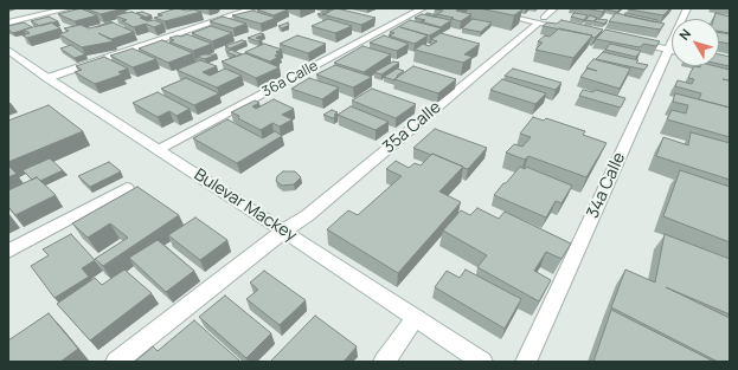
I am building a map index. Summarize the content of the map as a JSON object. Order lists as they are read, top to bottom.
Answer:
{
  "streets": {
    "street": [
      "36a Calle",
      "35a Calle",
      "34a Calle",
      "Bulevar Mackey"
    ]
  },
  "crossings": [
    ["36a Calle", "Bulevar Mackey"],
    ["35a Calle", "Bulevar Mackey"]
  ],
  "north": "top left"
}
